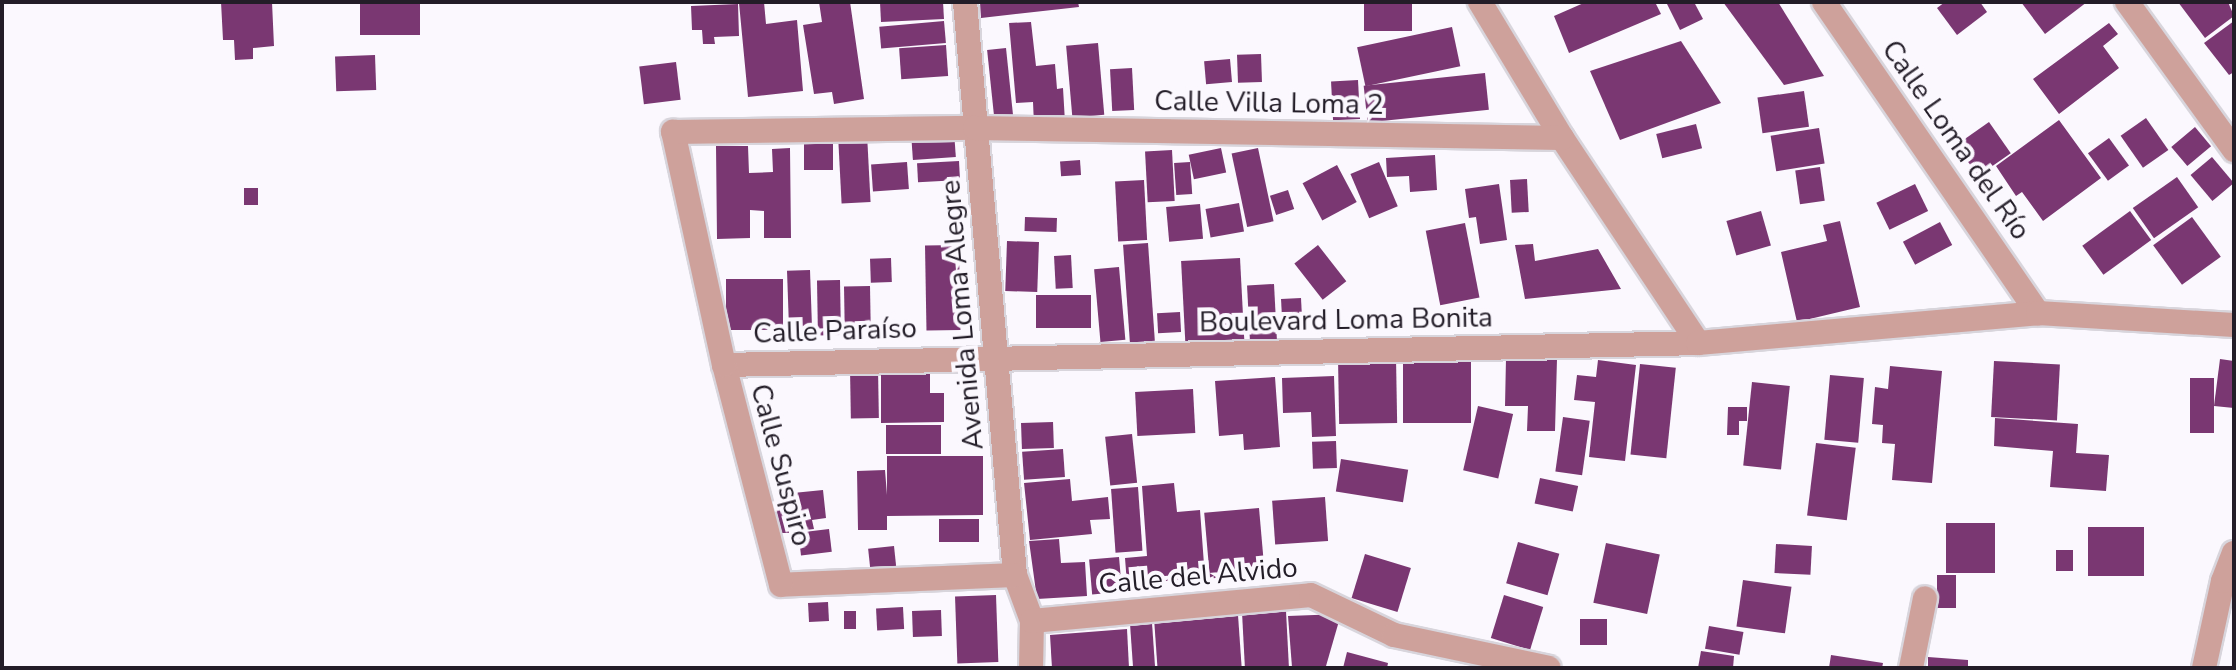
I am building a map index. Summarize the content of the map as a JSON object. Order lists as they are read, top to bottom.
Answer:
{
  "streets": {
    "street": [
      "Calle Villa Loma 2",
      "Calle Loma del Río",
      "Avenida Loma Alegre",
      "Boulevard Loma Bonita",
      "Calle Paraíso",
      "Calle Suspiro",
      "Calle del Alvido"
    ]
  },
  "crossings": [
    ["Calle Villa Loma 2", "Avenida Loma Alegre"],
    ["Calle Villa Loma 2", "Calle Suspiro"],
    ["Calle Loma del Río", "Boulevard Loma Bonita"],
    ["Avenida Loma Alegre", "Boulevard Loma Bonita"],
    ["Avenida Loma Alegre", "Calle Paraíso"],
    ["Avenida Loma Alegre", "Calle Suspiro"],
    ["Avenida Loma Alegre", "Calle del Alvido"],
    ["Boulevard Loma Bonita", "Calle Paraíso"],
    ["Calle Paraíso", "Calle Suspiro"]
  ]
}
